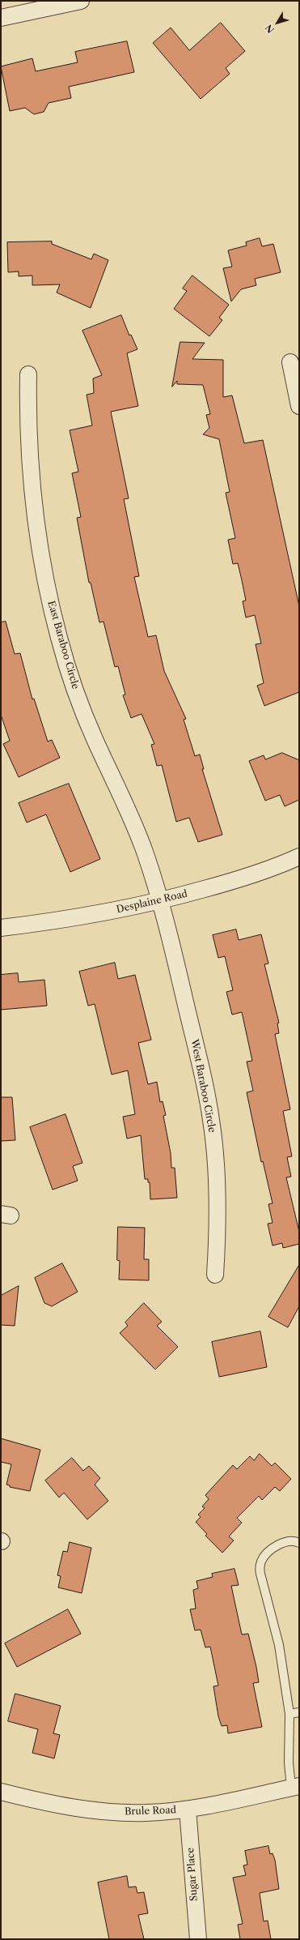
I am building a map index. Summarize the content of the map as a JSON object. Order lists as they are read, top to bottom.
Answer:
{
  "streets": {
    "street": [
      "East Baraboo Circle",
      "Desplaine Road",
      "West Baraboo Circle",
      "Brule Road",
      "Sugar Place"
    ]
  },
  "crossings": [
    ["East Baraboo Circle", "Desplaine Road"],
    ["East Baraboo Circle", "West Baraboo Circle"],
    ["Desplaine Road", "West Baraboo Circle"],
    ["Brule Road", "Sugar Place"]
  ],
  "north": "bottom left"
}
